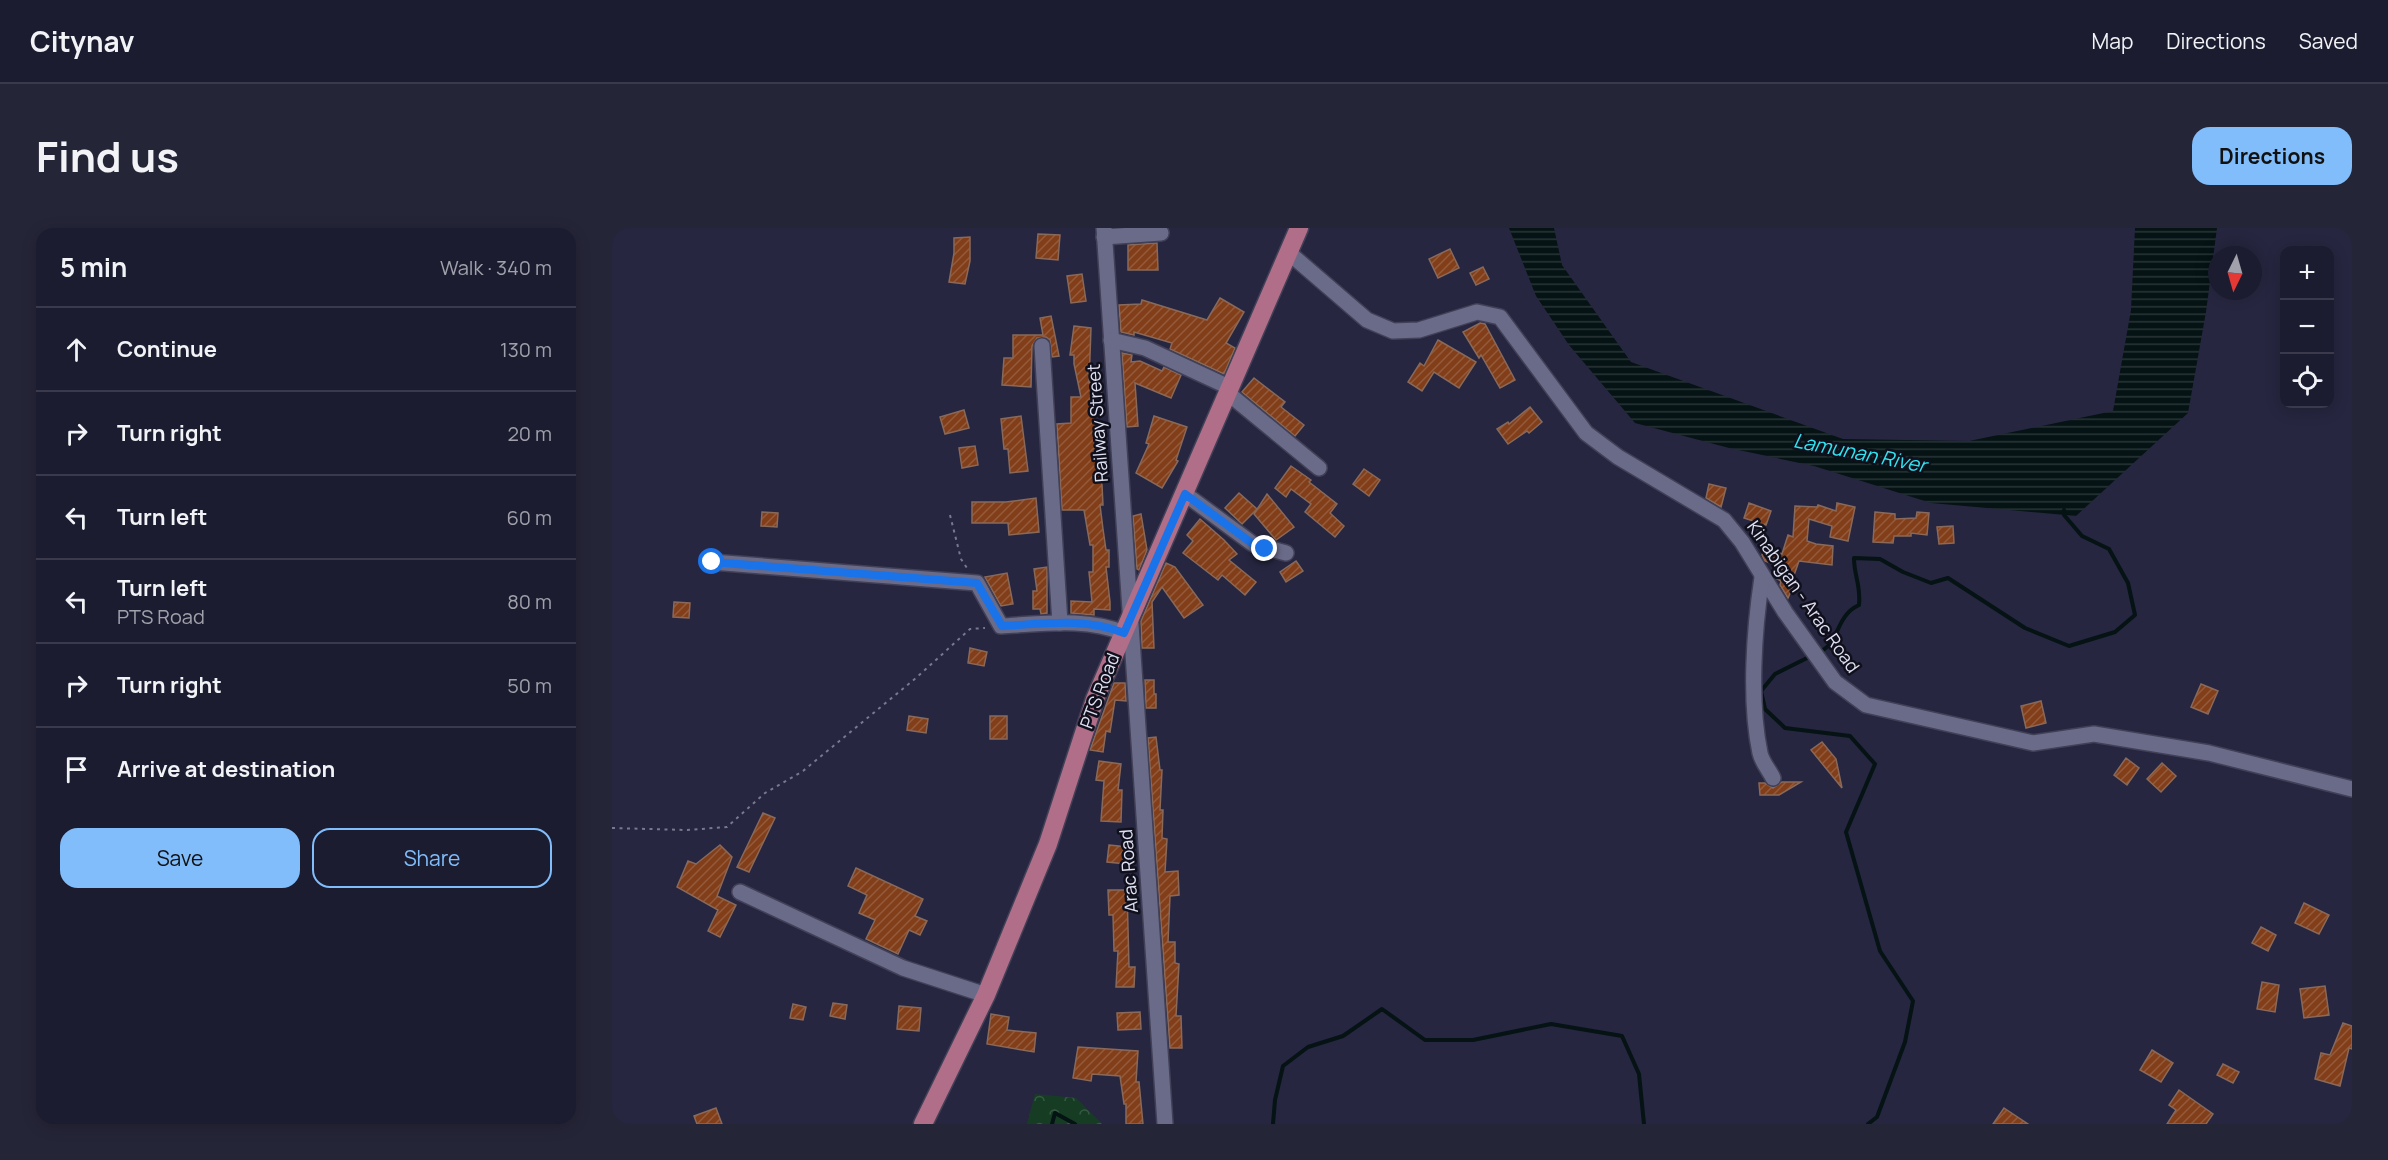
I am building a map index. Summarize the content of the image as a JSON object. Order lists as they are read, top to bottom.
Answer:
{
  "streets": {
    "main road": ["PTS Road"],
    "street": ["Railway Street", "Kinabigan - Arac Road", "Arac Road"]
  },
  "crossings": [
    ["Railway Street", "PTS Road"],
    ["Railway Street", "Arac Road"],
    ["Kinabigan - Arac Road", "PTS Road"],
    ["PTS Road", "Arac Road"]
  ],
  "water": ["Lamunan River"],
  "north": "bottom",
  "page": {
    "header": "Citynav",
    "nav": ["Map", "Directions", "Saved"],
    "title": "Find us",
    "buttons": [
      "Directions",
      ["Save", "Share"]
    ],
    "heading": ["5 min", "Walk · 340 m"],
    "map_buttons": ["+", "−"],
    "list": [
      ["Continue", "130 m"],
      ["Turn right", "20 m"],
      ["Turn left", "60 m"],
      ["Turn left", "PTS Road", "80 m"],
      ["Turn right", "50 m"],
      "Arrive at destination"
    ]
  }
}
